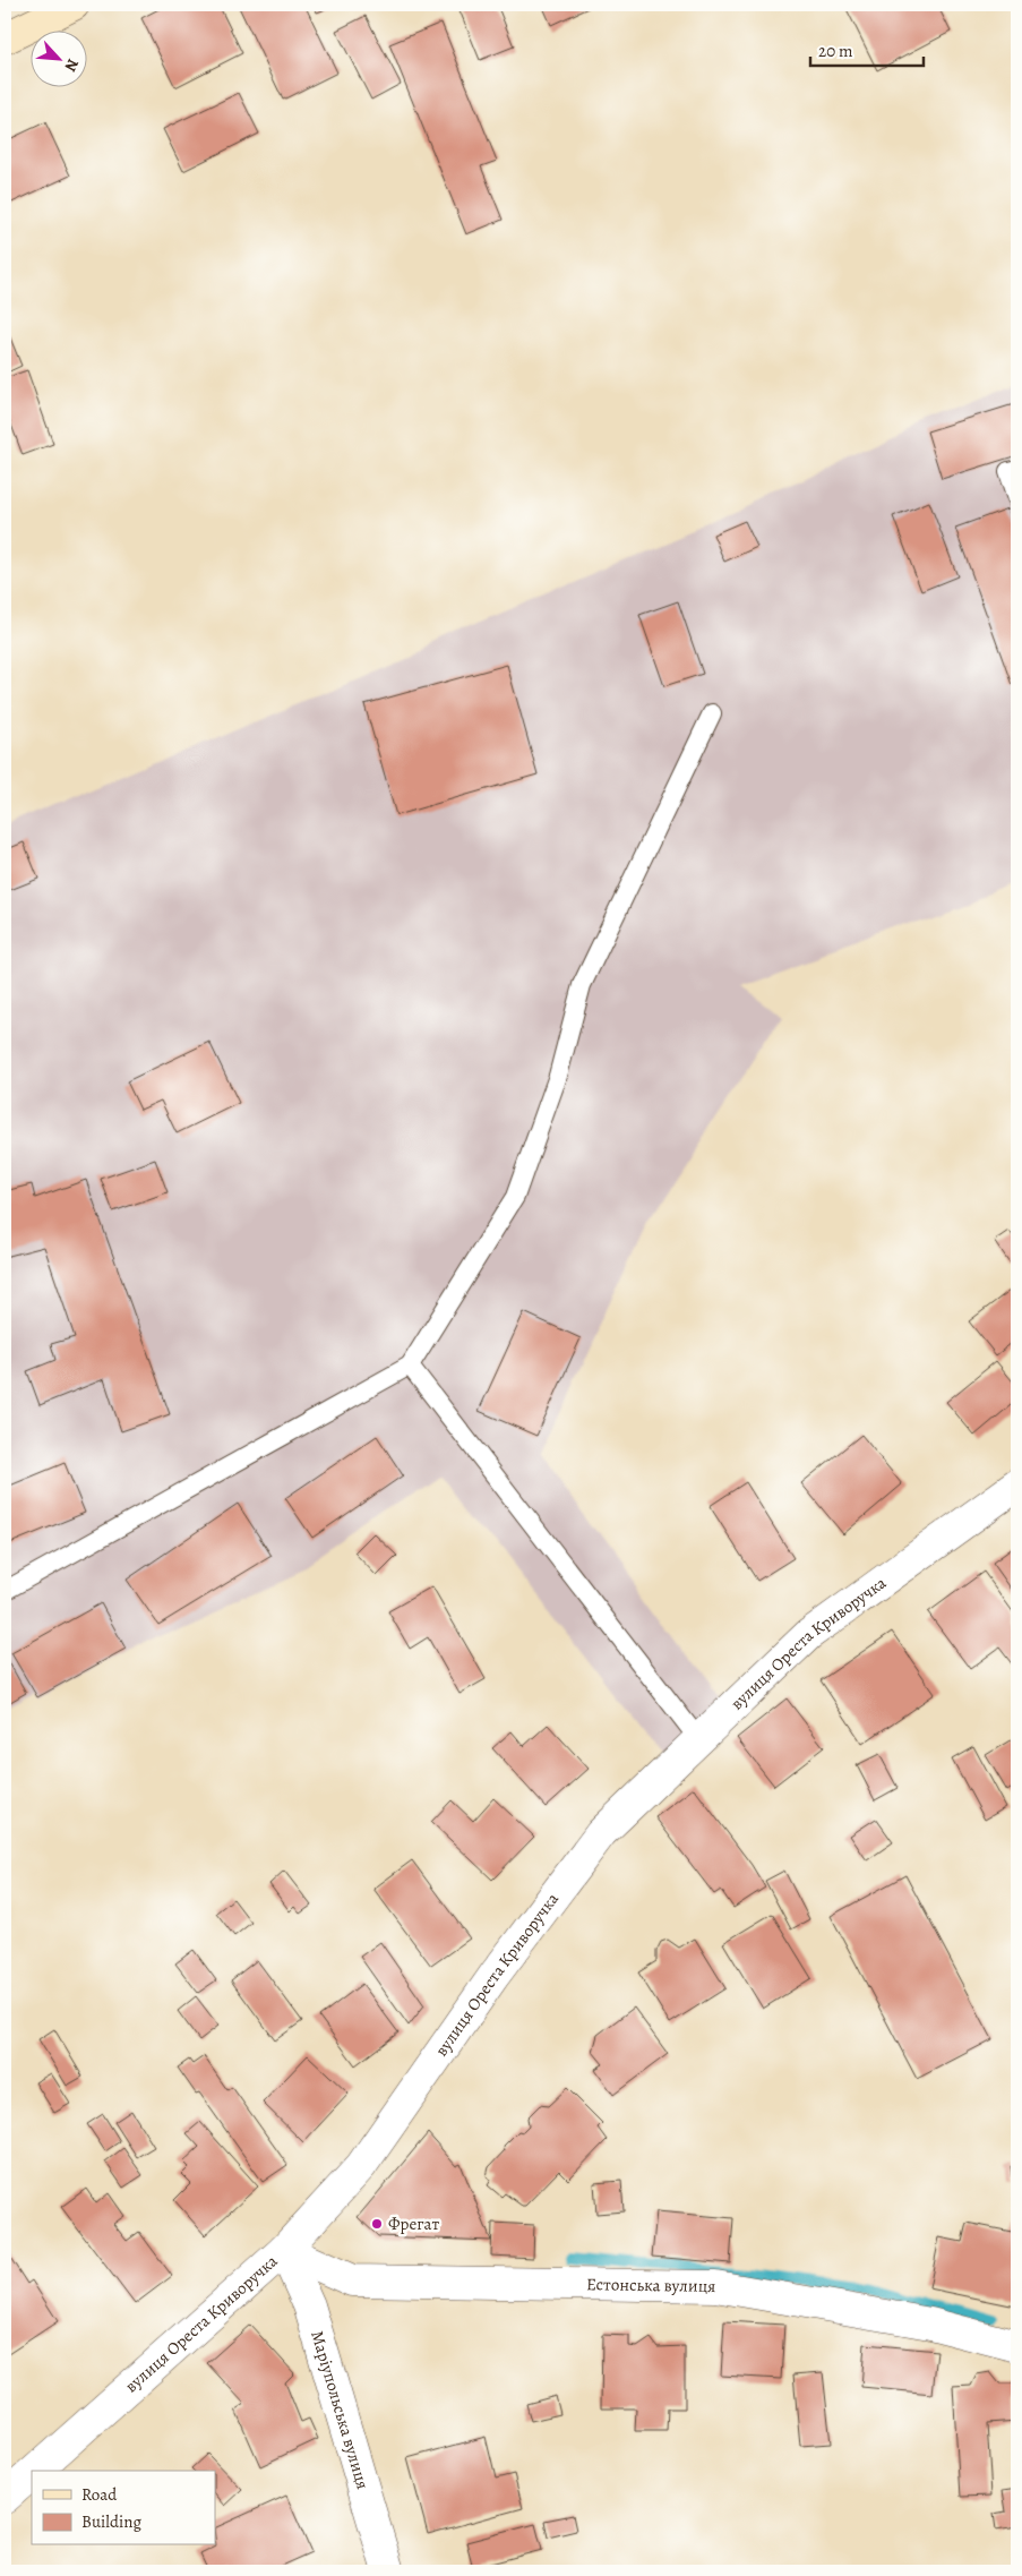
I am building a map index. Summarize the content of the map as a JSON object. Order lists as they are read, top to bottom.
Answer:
{
  "streets": {
    "street": ["вулиця Ореста Криворучка", "Естонська вулиця", "Маріупольська вулиця"]
  },
  "crossings": [
    ["вулиця Ореста Криворучка", "Естонська вулиця"],
    ["вулиця Ореста Криворучка", "Маріупольська вулиця"],
    ["Естонська вулиця", "Маріупольська вулиця"]
  ],
  "places": ["Фрегат"],
  "legend": ["Road", "Building"],
  "scale_bar": "20 m",
  "north": "bottom right"
}
